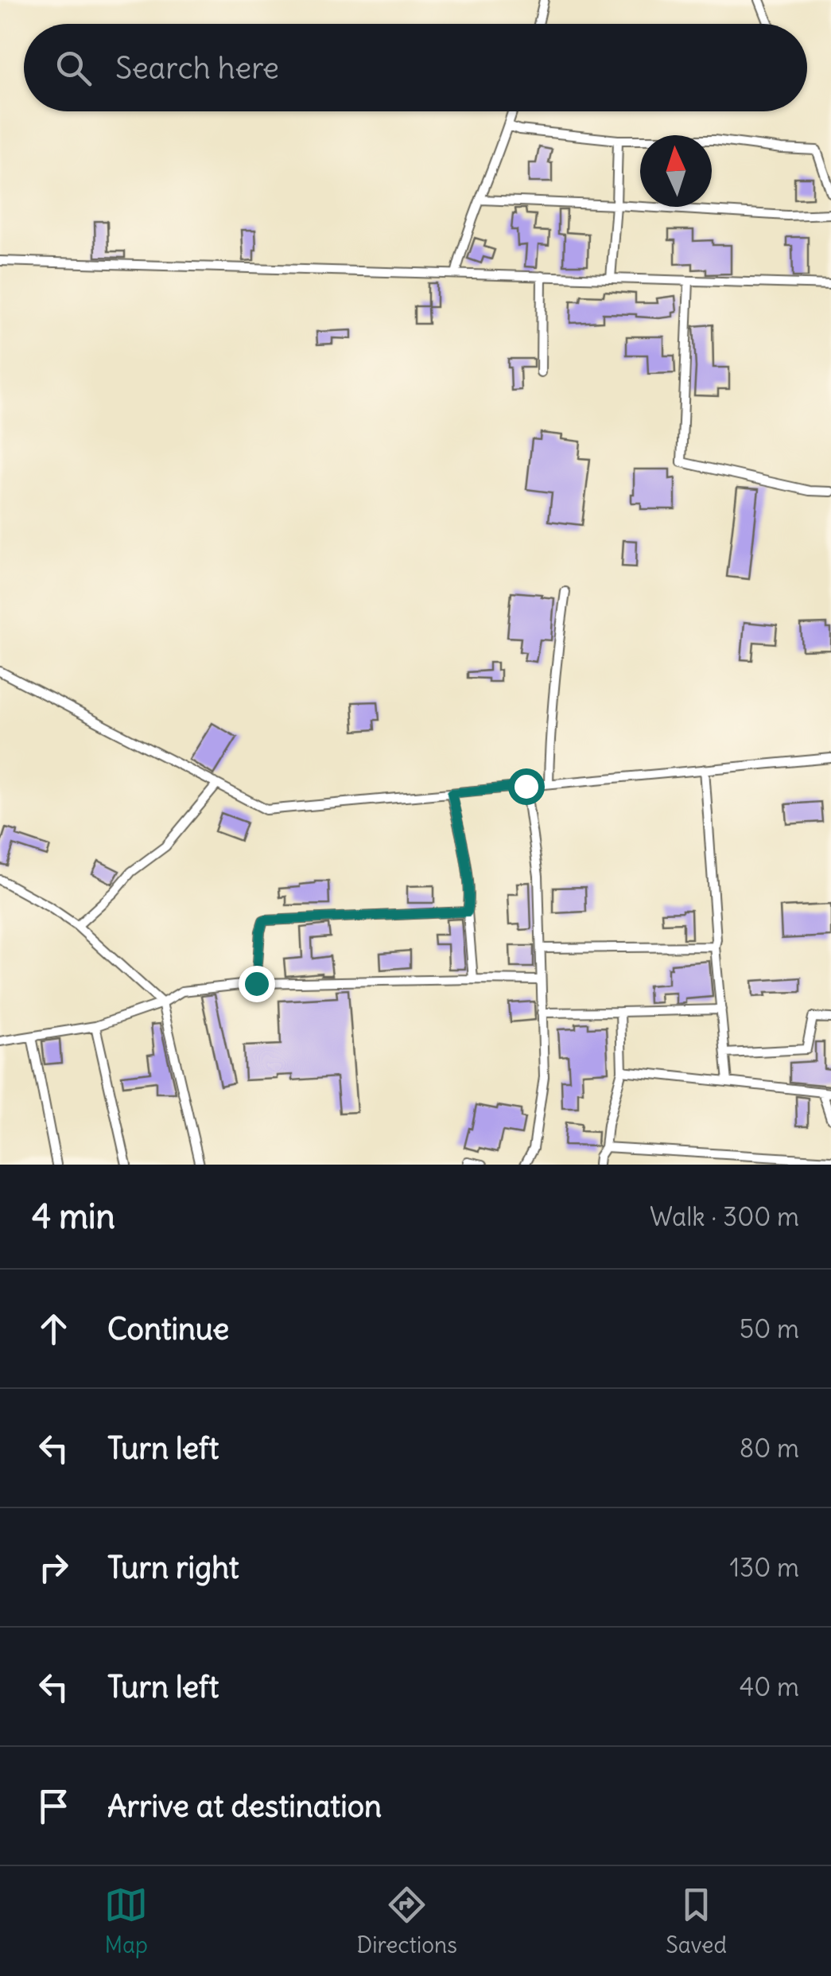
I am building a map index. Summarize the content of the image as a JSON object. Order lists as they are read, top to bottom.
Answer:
{
  "north": "top",
  "page": {
    "search": "Search here",
    "heading": ["4 min", "Walk · 300 m"],
    "list": [
      ["Continue", "50 m"],
      ["Turn left", "80 m"],
      ["Turn right", "130 m"],
      ["Turn left", "40 m"],
      "Arrive at destination"
    ],
    "nav": ["Map", "Directions", "Saved"]
  }
}
